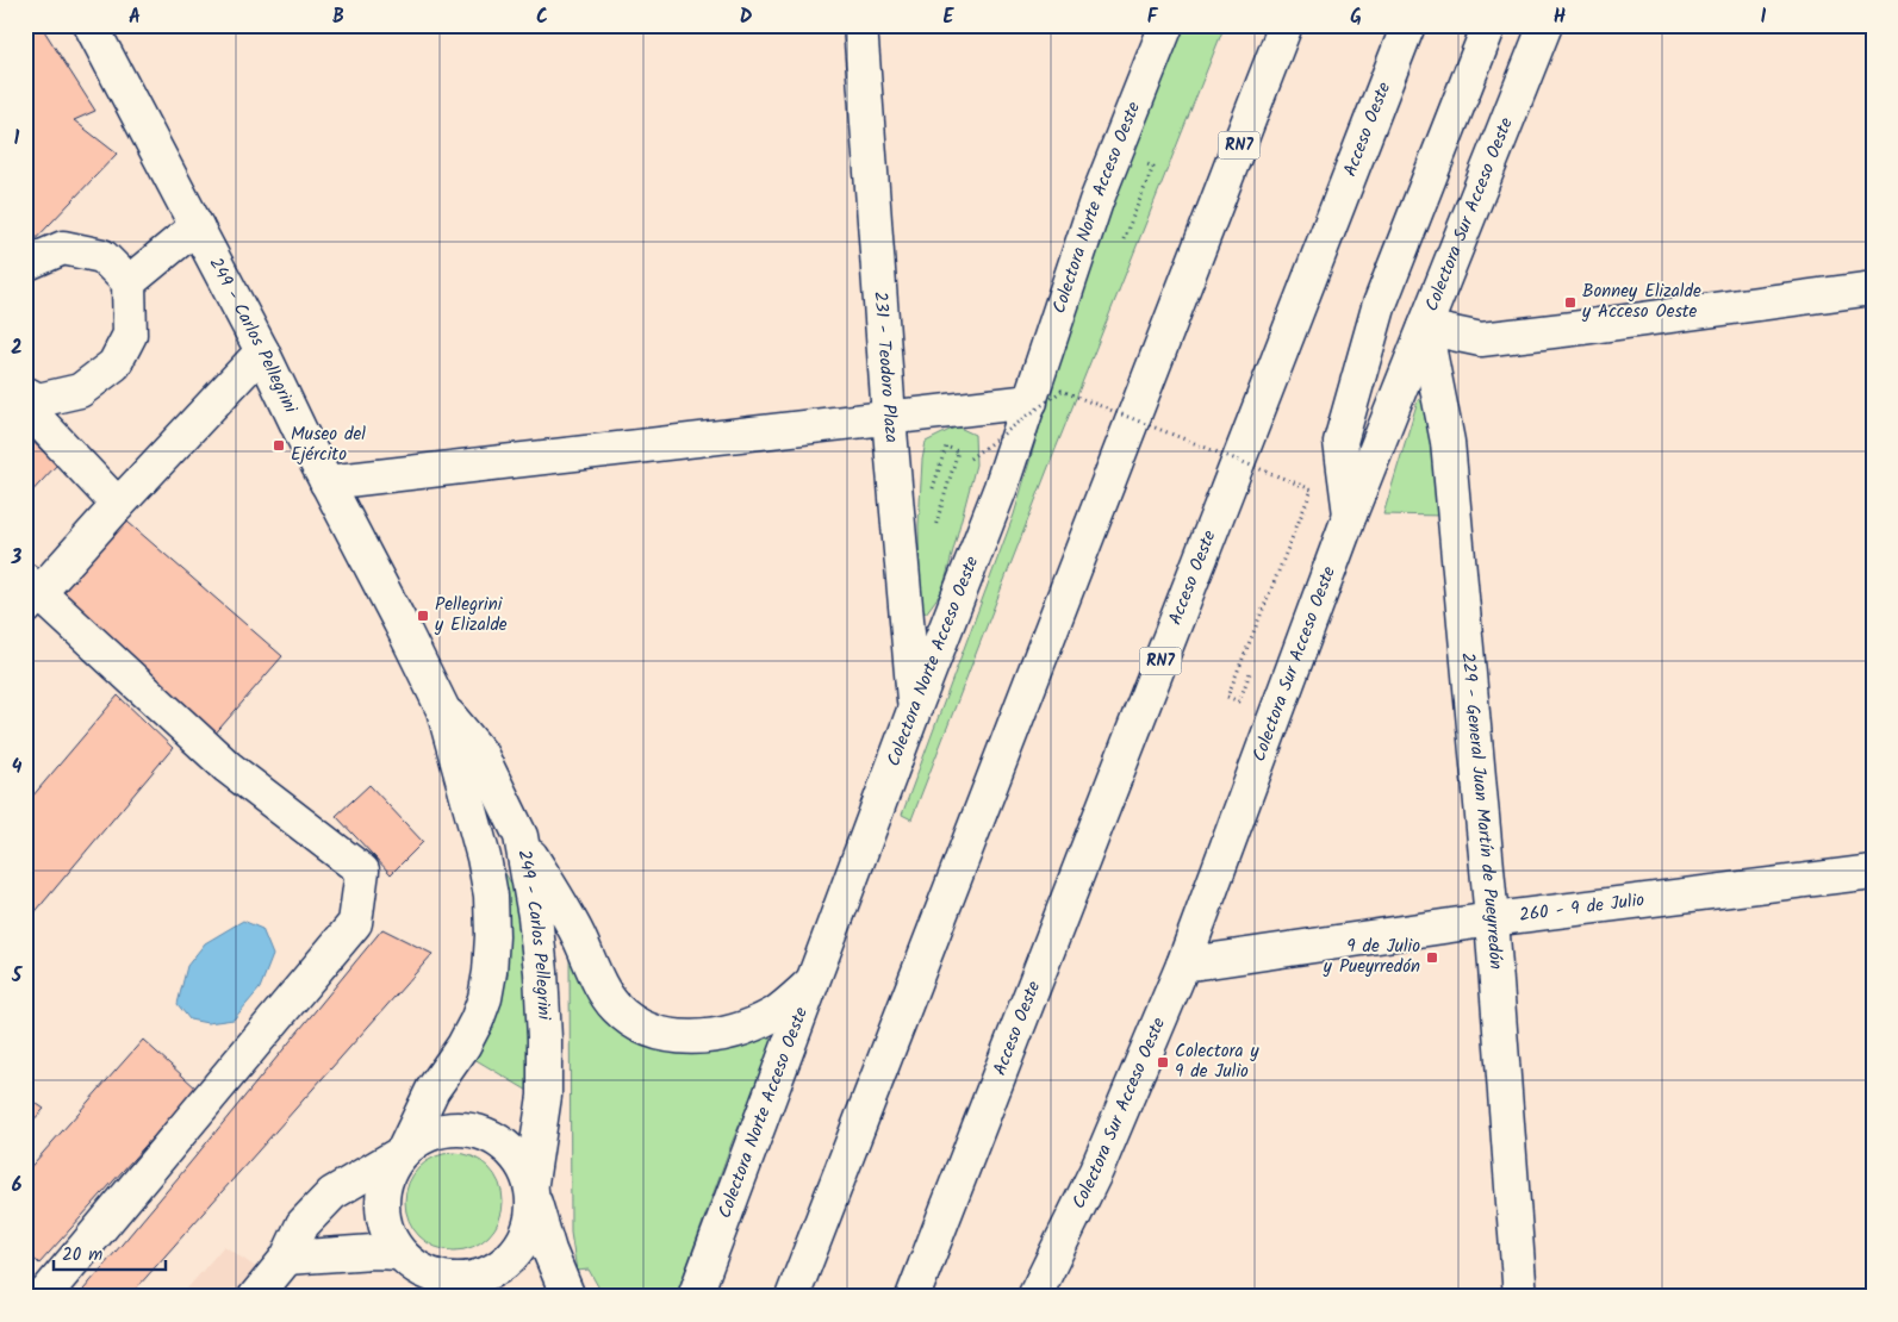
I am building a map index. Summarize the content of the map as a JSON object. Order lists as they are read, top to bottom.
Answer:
{
  "streets": {
    "main road": [
      "Acceso Oeste",
      "RN7",
      "Colectora Norte Acceso Oeste",
      "Colectora Sur Acceso Oeste",
      "249 - Carlos Pellegrini",
      "231 - Teodoro Plaza",
      "229 - General Juan Martín de Pueyrredón",
      "260 - 9 de Julio"
    ]
  },
  "crossings": [
    ["Colectora Norte Acceso Oeste", "231 - Teodoro Plaza"],
    ["Colectora Sur Acceso Oeste", "229 - General Juan Martín de Pueyrredón"],
    ["Colectora Sur Acceso Oeste", "260 - 9 de Julio"],
    ["229 - General Juan Martín de Pueyrredón", "260 - 9 de Julio"]
  ],
  "places": {
    "transit": [
      "Bonney Elizalde y Acceso Oeste",
      "Museo del Ejército",
      "Pellegrini y Elizalde",
      "9 de Julio y Pueyrredón",
      "Colectora y 9 de Julio"
    ]
  },
  "scale_bar": "20 m",
  "grid": {
    "columns": [
      "A",
      "B",
      "C",
      "D",
      "E",
      "F",
      "G",
      "H",
      "I"
    ],
    "rows": [
      "1",
      "2",
      "3",
      "4",
      "5",
      "6"
    ]
  }
}
